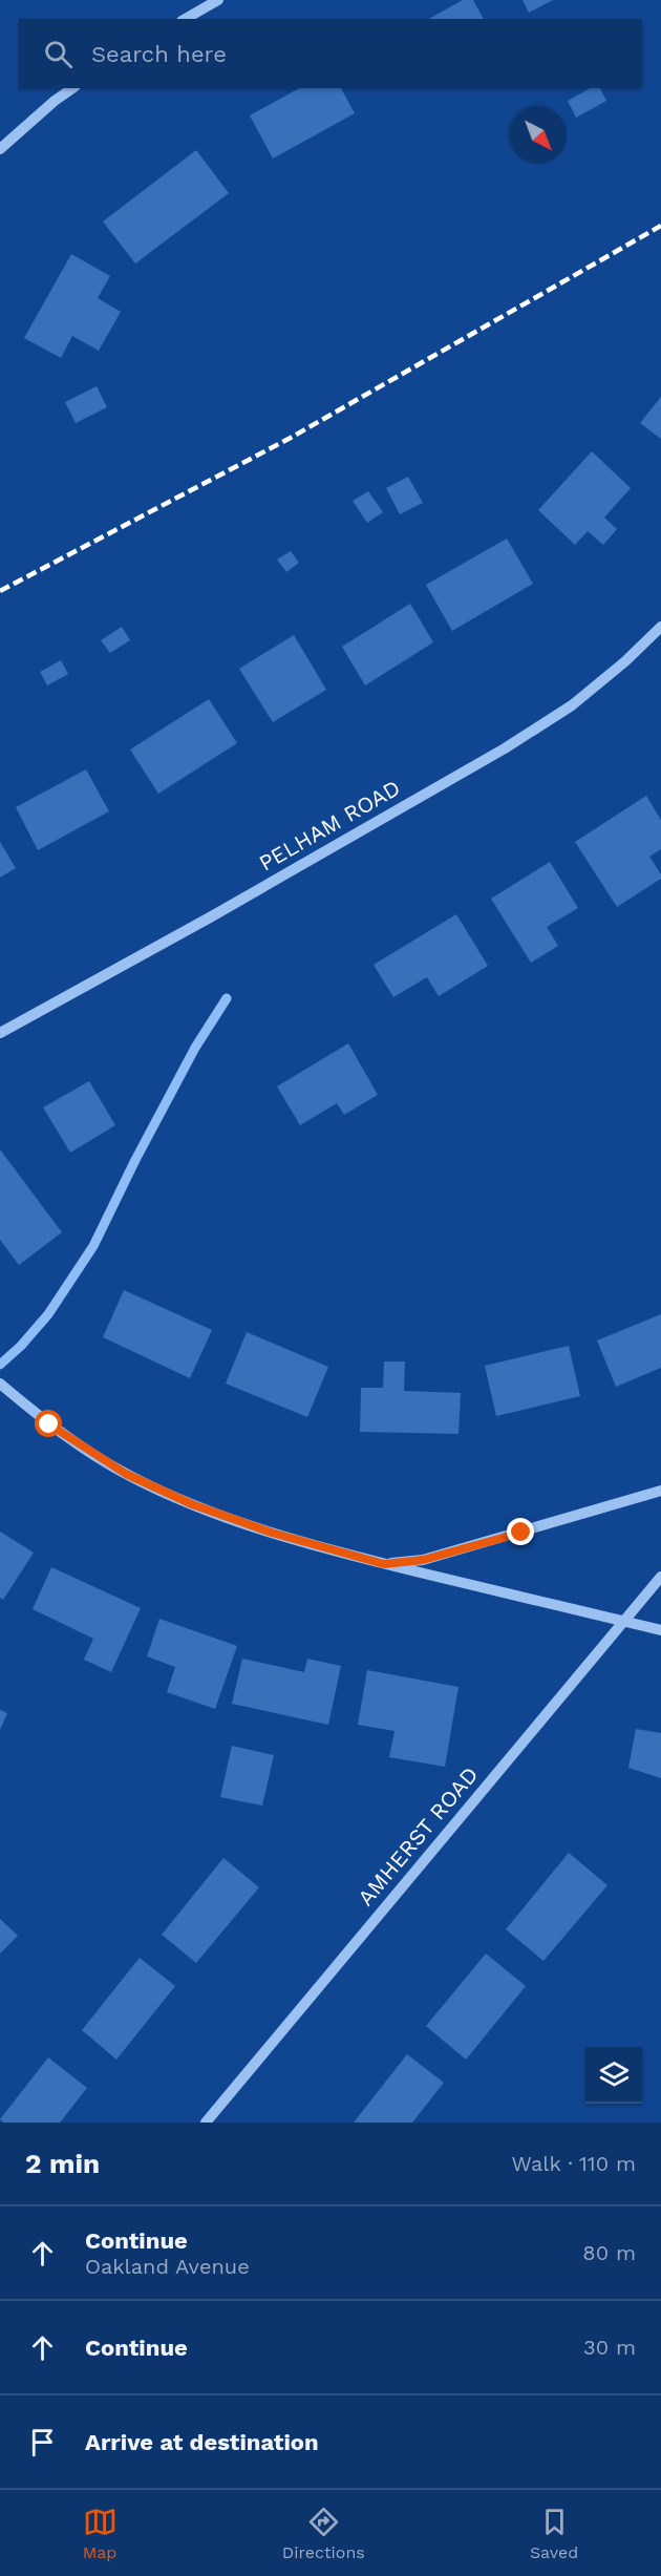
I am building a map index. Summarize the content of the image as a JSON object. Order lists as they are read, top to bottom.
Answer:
{
  "streets": {
    "street": ["PELHAM ROAD", "AMHERST ROAD"]
  },
  "north": "bottom right",
  "page": {
    "search": "Search here",
    "heading": ["2 min", "Walk · 110 m"],
    "list": [
      ["Continue", "Oakland Avenue", "80 m"],
      ["Continue", "30 m"],
      "Arrive at destination"
    ],
    "nav": ["Map", "Directions", "Saved"]
  }
}
